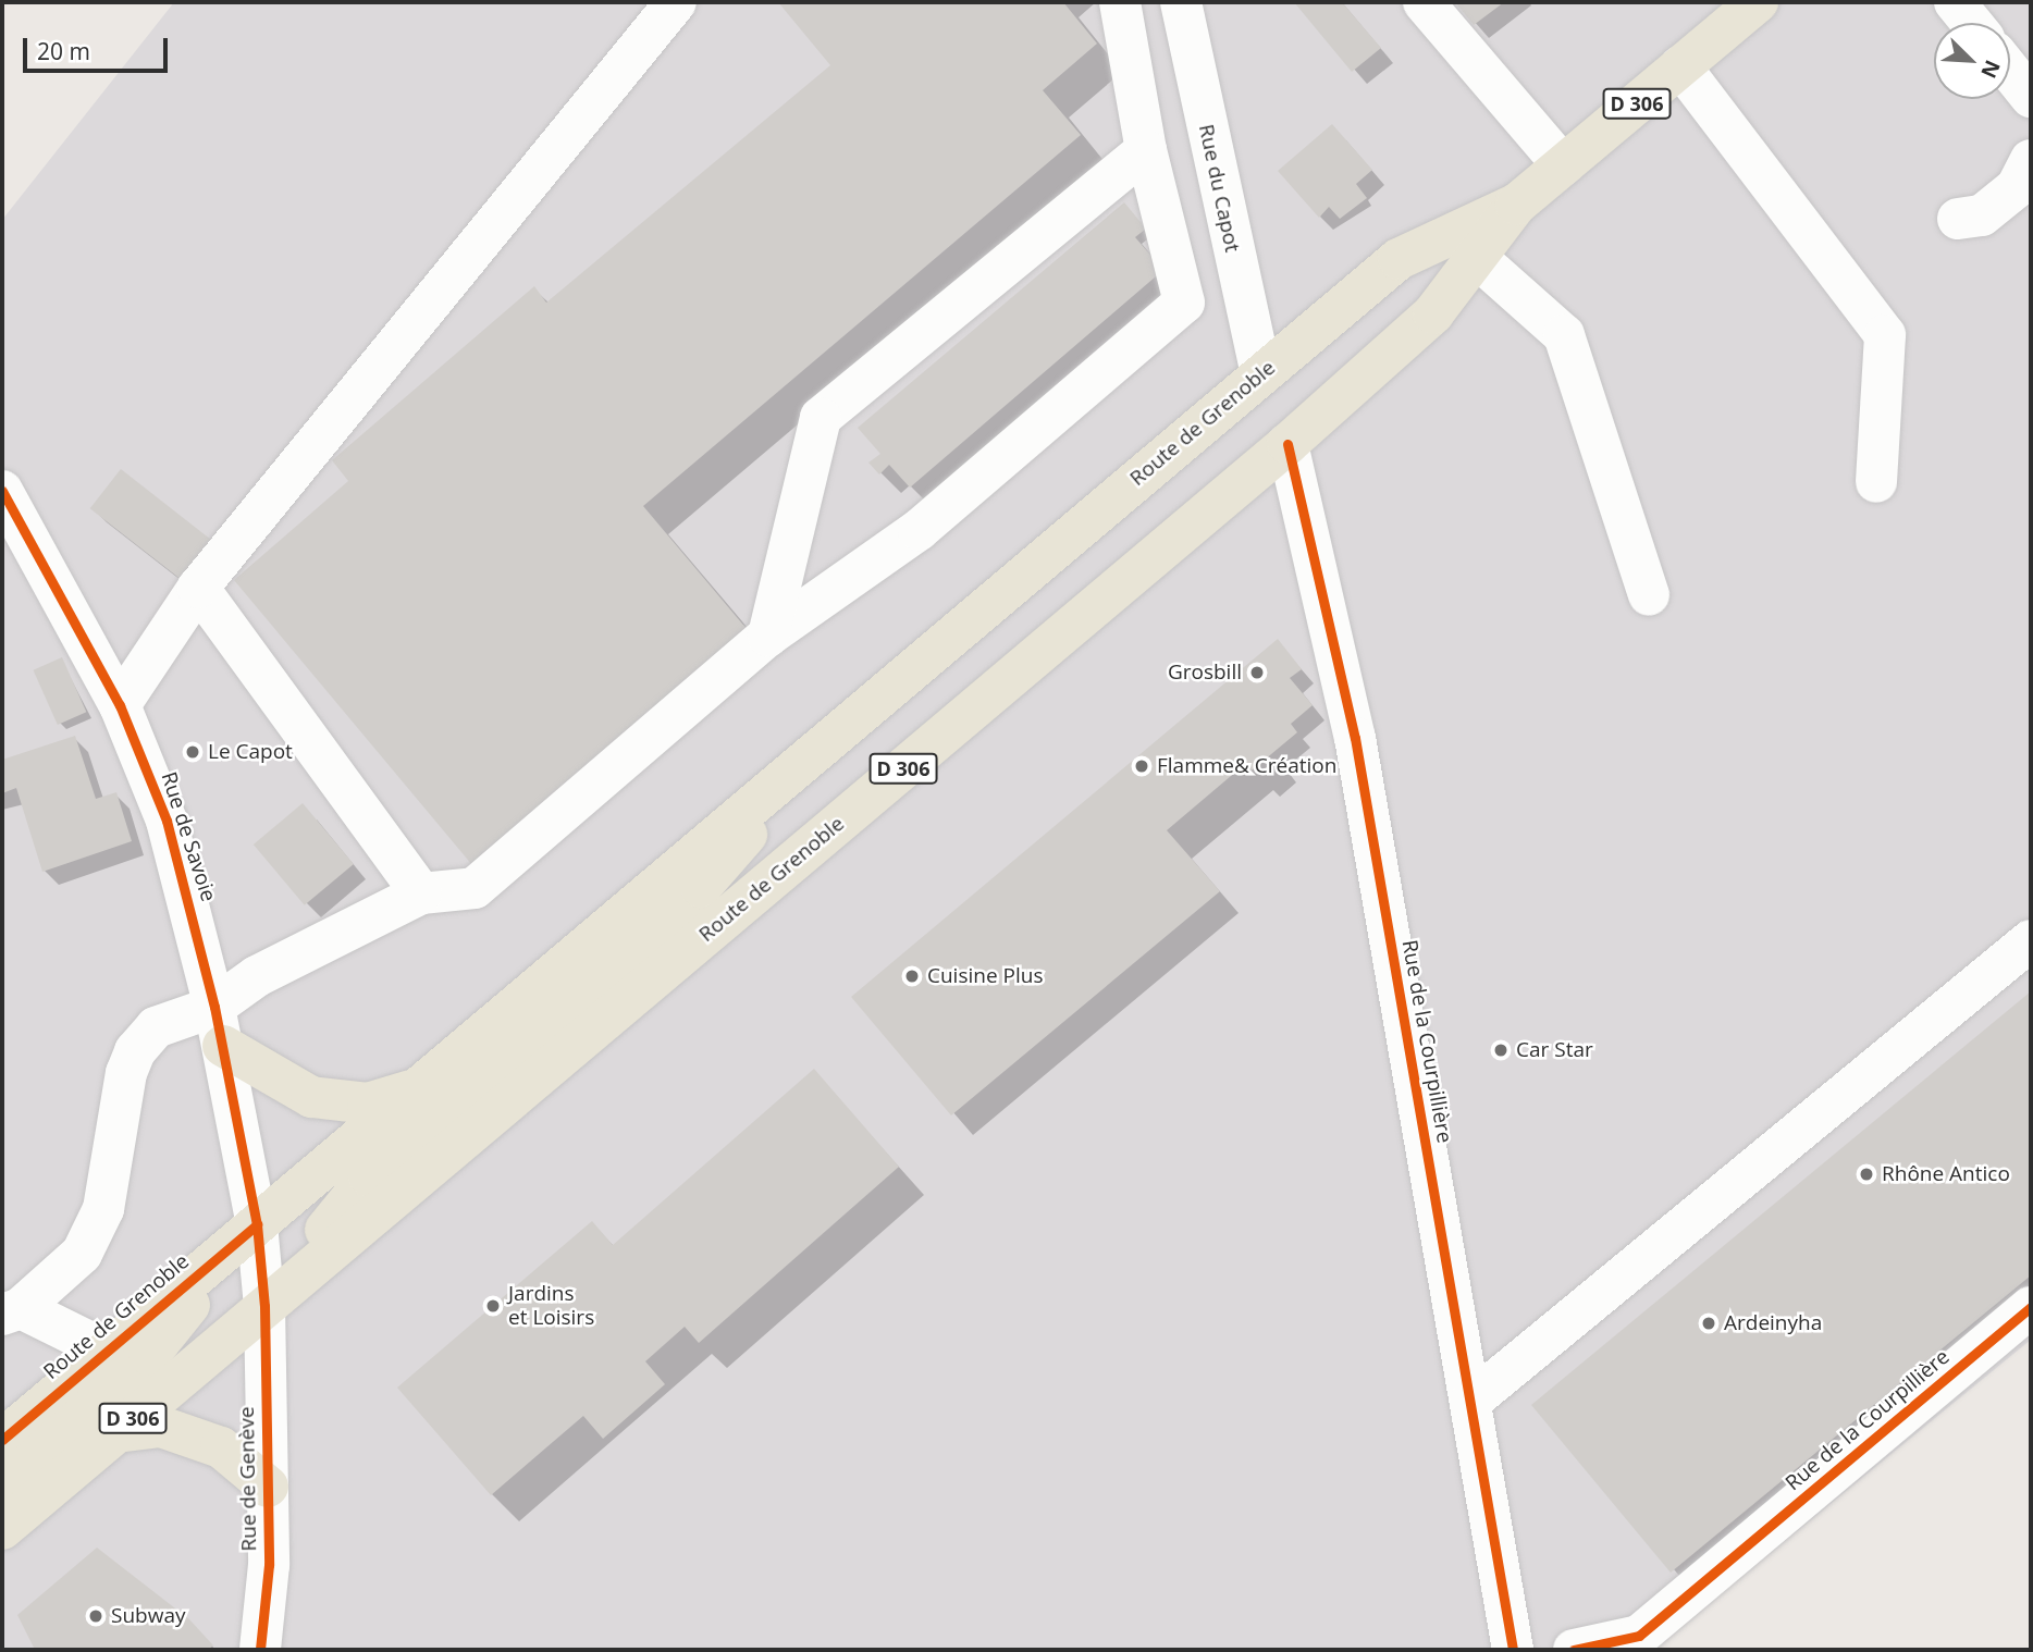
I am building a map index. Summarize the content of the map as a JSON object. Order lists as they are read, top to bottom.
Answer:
{
  "streets": {
    "main road": ["D 306", "Route de Grenoble"],
    "street": [
      "Rue du Capot",
      "Rue de Savoie",
      "Rue de la Courpillière",
      "Rue de Genève"
    ]
  },
  "crossings": [
    ["Rue du Capot", "Route de Grenoble"],
    ["Route de Grenoble", "Rue de Savoie"],
    ["Route de Grenoble", "Rue de la Courpillière"],
    ["Route de Grenoble", "Rue de Genève"],
    ["Rue de Savoie", "Rue de Genève"]
  ],
  "places": [
    "Grosbill",
    "Le Capot",
    "Flamme& Création",
    "Cuisine Plus",
    "Car Star",
    "Rhône Antico",
    "Jardins et Loisirs",
    "Ardeinyha",
    "Subway"
  ],
  "scale_bar": "20 m",
  "north": "bottom right"
}
